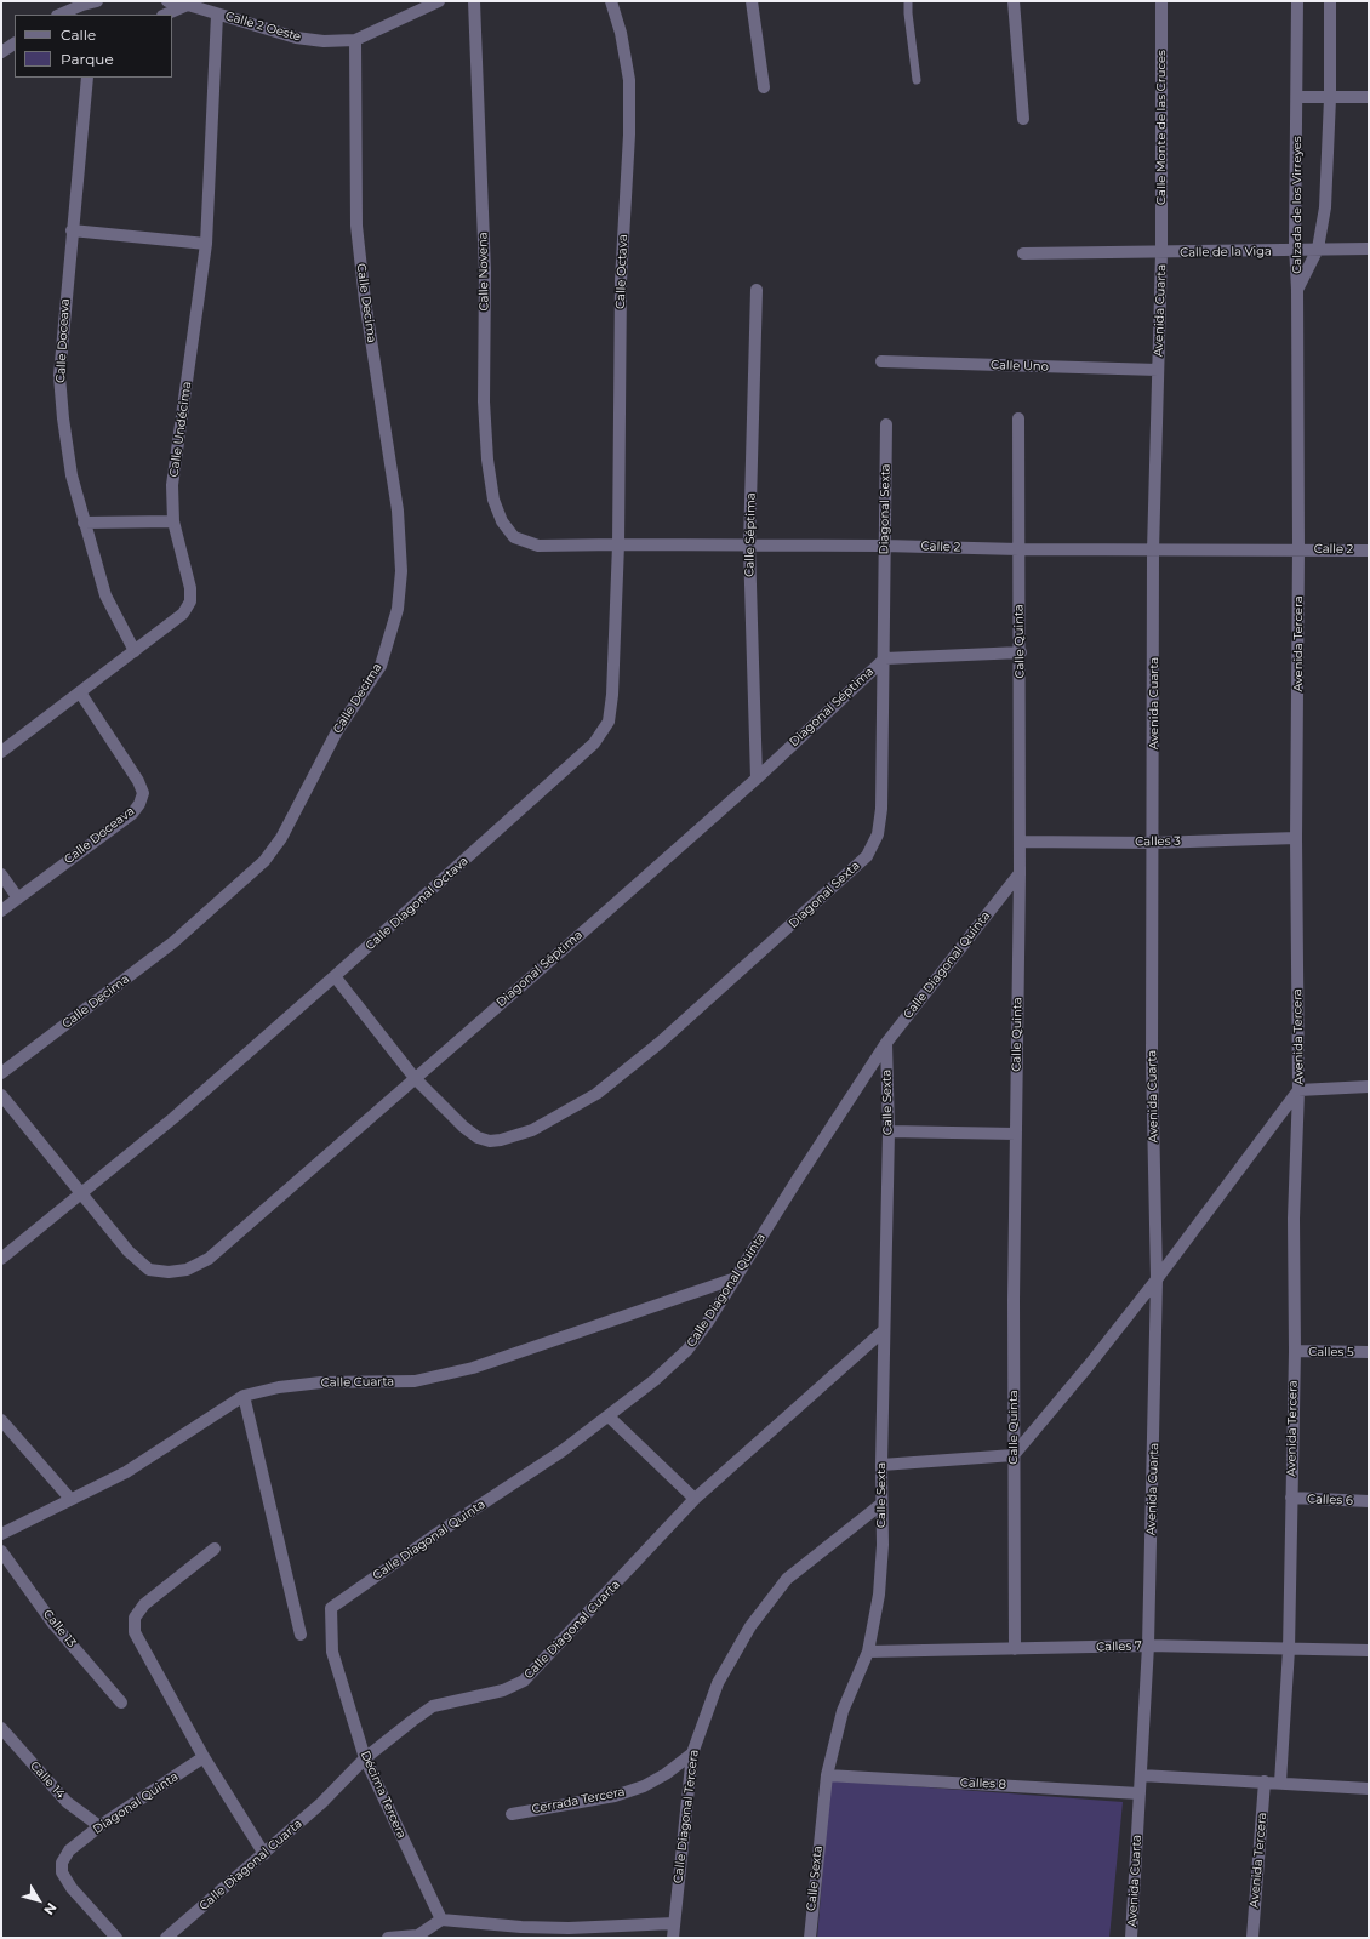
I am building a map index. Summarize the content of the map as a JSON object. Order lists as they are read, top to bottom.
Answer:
{
  "streets": {
    "street": [
      "Calle 2 Oeste",
      "Calle Monte de las Cruces",
      "Calzada de los Virreyes",
      "Calle de la Viga",
      "Calle Novena",
      "Calle Octava",
      "Calle Decima",
      "Avenida Cuarta",
      "Calle Doceava",
      "Calle Uno",
      "Calle Undécima",
      "Diagonal Sexta",
      "Calle Séptima",
      "Calle 2",
      "Calle Quinta",
      "Avenida Tercera",
      "Diagonal Séptima",
      "Calles 3",
      "Calle Diagonal Octava",
      "Calle Diagonal Quinta",
      "Calle Sexta",
      "Calles 5",
      "Calle Cuarta",
      "Calles 6",
      "Calle 13",
      "Calle Diagonal Cuarta",
      "Calles 7",
      "Calle 14",
      "Calles 8",
      "Décima Tercera",
      "Cerrada Tercera",
      "Diagonal Quinta",
      "Calle Diagonal Tercera"
    ]
  },
  "crossings": [
    ["Calle 2 Oeste", "Calle Decima"],
    ["Calle 2 Oeste", "Calle Undécima"],
    ["Calle Monte de las Cruces", "Calle de la Viga"],
    ["Calle Monte de las Cruces", "Avenida Cuarta"],
    ["Calzada de los Virreyes", "Calle de la Viga"],
    ["Calzada de los Virreyes", "Avenida Tercera"],
    ["Calle de la Viga", "Avenida Cuarta"],
    ["Calle Novena", "Calle 2"],
    ["Calle Octava", "Calle 2"],
    ["Calle Octava", "Calle Diagonal Octava"],
    ["Avenida Cuarta", "Calle Uno"],
    ["Avenida Cuarta", "Calle 2"],
    ["Avenida Cuarta", "Calles 3"],
    ["Avenida Cuarta", "Calles 7"],
    ["Avenida Cuarta", "Calles 8"],
    ["Calle Doceava", "Calle Undécima"],
    ["Diagonal Sexta", "Calle 2"],
    ["Diagonal Sexta", "Diagonal Séptima"],
    ["Diagonal Sexta", "Calle Diagonal Octava"],
    ["Calle Séptima", "Calle 2"],
    ["Calle Séptima", "Diagonal Séptima"],
    ["Calle 2", "Calle Quinta"],
    ["Calle 2", "Avenida Tercera"],
    ["Calle 2", "Calle Diagonal Octava"],
    ["Calle Quinta", "Calles 3"],
    ["Calle Quinta", "Calle Diagonal Quinta"],
    ["Calle Quinta", "Calles 7"],
    ["Avenida Tercera", "Calles 3"],
    ["Avenida Tercera", "Calles 5"],
    ["Avenida Tercera", "Calles 6"],
    ["Avenida Tercera", "Calles 7"],
    ["Diagonal Séptima", "Calle Diagonal Octava"],
    ["Calle Diagonal Quinta", "Calle Sexta"],
    ["Calle Diagonal Quinta", "Calle Cuarta"],
    ["Calle Diagonal Quinta", "Décima Tercera"],
    ["Calle Sexta", "Calle Diagonal Cuarta"],
    ["Calle Sexta", "Calles 7"],
    ["Calle Sexta", "Calles 8"],
    ["Calle Sexta", "Calle Diagonal Tercera"],
    ["Calle Diagonal Cuarta", "Décima Tercera"],
    ["Calle 14", "Diagonal Quinta"],
    ["Cerrada Tercera", "Calle Diagonal Tercera"]
  ],
  "legend": ["Calle", "Parque"],
  "north": "bottom right"
}
